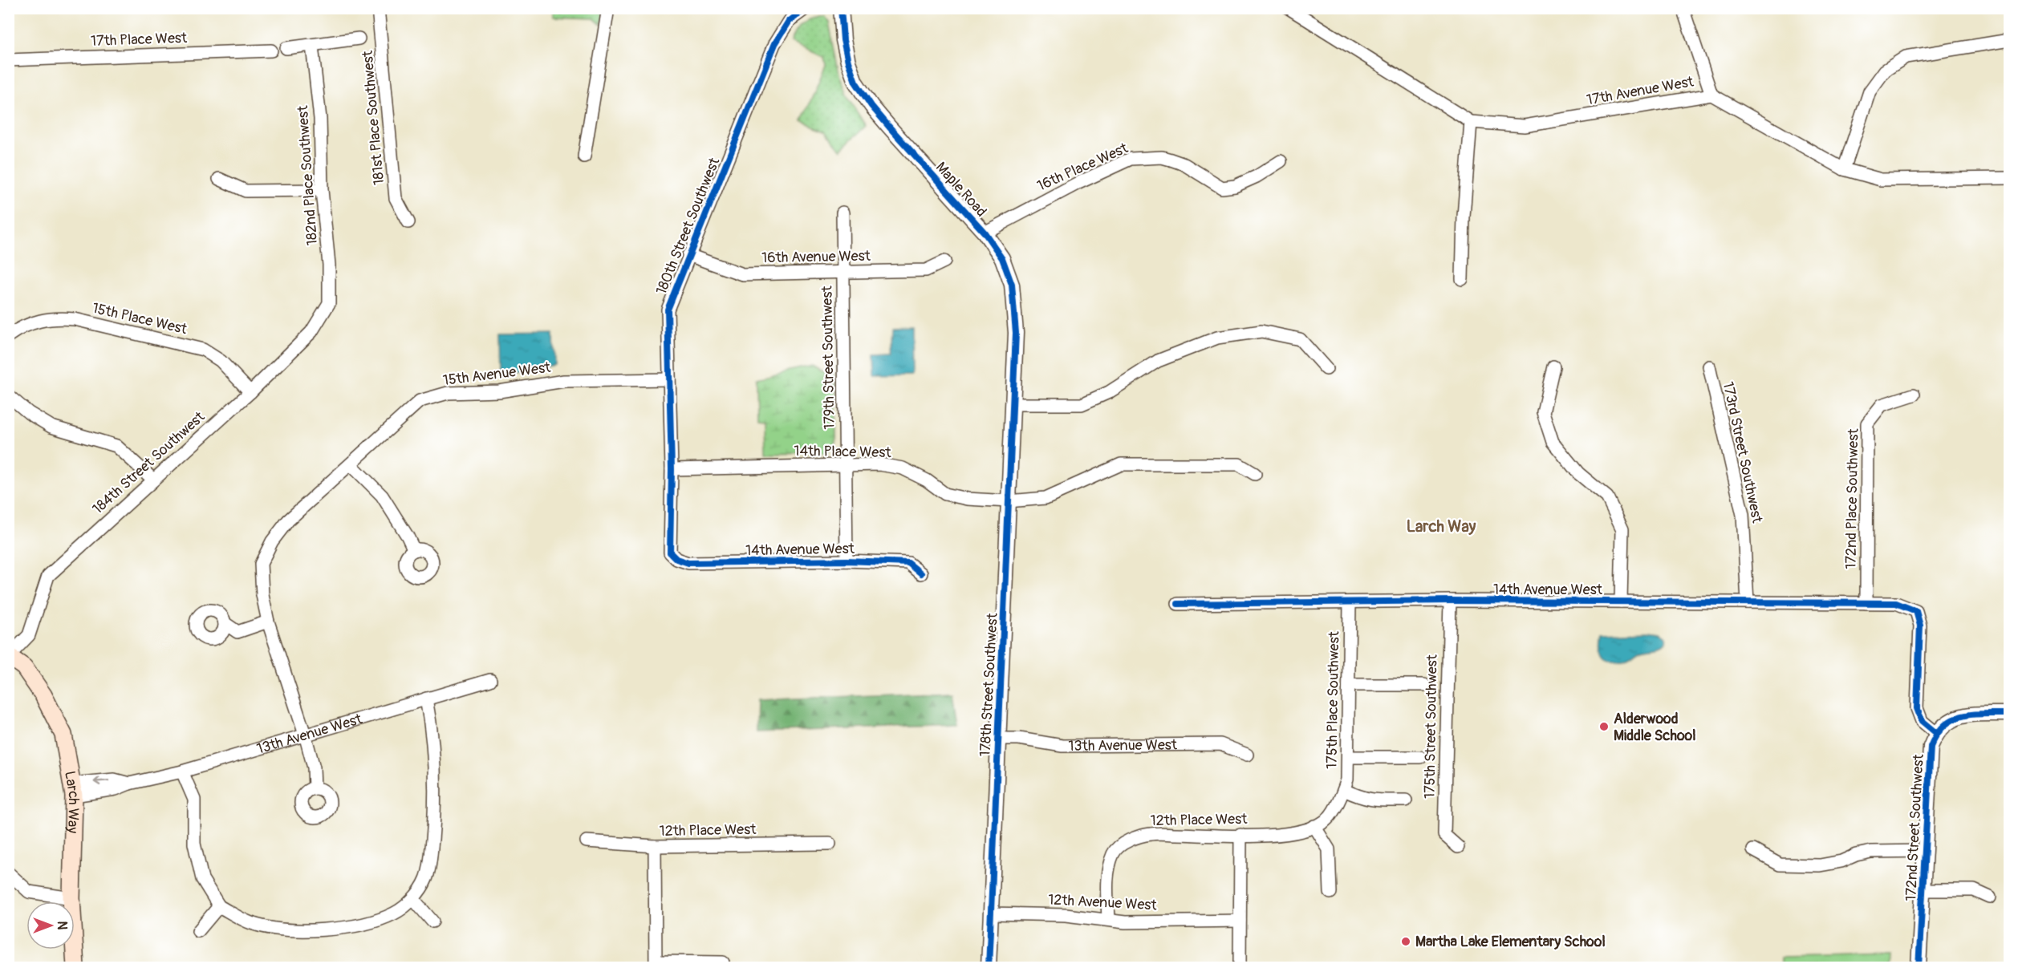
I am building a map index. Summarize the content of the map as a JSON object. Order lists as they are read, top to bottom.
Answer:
{
  "streets": {
    "main road": ["Larch Way"],
    "street": [
      "17th Place West",
      "17th Avenue West",
      "181st Place Southwest",
      "16th Place West",
      "182nd Place Southwest",
      "Maple Road",
      "180th Street Southwest",
      "16th Avenue West",
      "15th Place West",
      "179th Street Southwest",
      "15th Avenue West",
      "14th Place West",
      "173rd Street Southwest",
      "184th Street Southwest",
      "172nd Place Southwest",
      "14th Avenue West",
      "178th Street Southwest",
      "175th Place Southwest",
      "175th Street Southwest",
      "13th Avenue West",
      "12th Place West",
      "172nd Street Southwest",
      "12th Avenue West"
    ]
  },
  "crossings": [
    ["16th Place West", "Maple Road"],
    ["182nd Place Southwest", "184th Street Southwest"],
    ["Maple Road", "178th Street Southwest"],
    ["180th Street Southwest", "16th Avenue West"],
    ["180th Street Southwest", "15th Avenue West"],
    ["180th Street Southwest", "14th Place West"],
    ["180th Street Southwest", "14th Avenue West"],
    ["16th Avenue West", "179th Street Southwest"],
    ["15th Place West", "184th Street Southwest"],
    ["179th Street Southwest", "14th Place West"],
    ["179th Street Southwest", "14th Avenue West"],
    ["15th Avenue West", "13th Avenue West"],
    ["14th Place West", "178th Street Southwest"],
    ["173rd Street Southwest", "14th Avenue West"],
    ["184th Street Southwest", "Larch Way"],
    ["172nd Place Southwest", "14th Avenue West"],
    ["14th Avenue West", "175th Place Southwest"],
    ["14th Avenue West", "175th Street Southwest"],
    ["14th Avenue West", "172nd Street Southwest"],
    ["178th Street Southwest", "13th Avenue West"],
    ["178th Street Southwest", "12th Avenue West"],
    ["175th Place Southwest", "12th Place West"],
    ["13th Avenue West", "Larch Way"],
    ["12th Place West", "12th Avenue West"]
  ],
  "districts": ["Larch Way"],
  "places": ["Alderwood Middle School", "Martha Lake Elementary School"],
  "north": "right"
}
